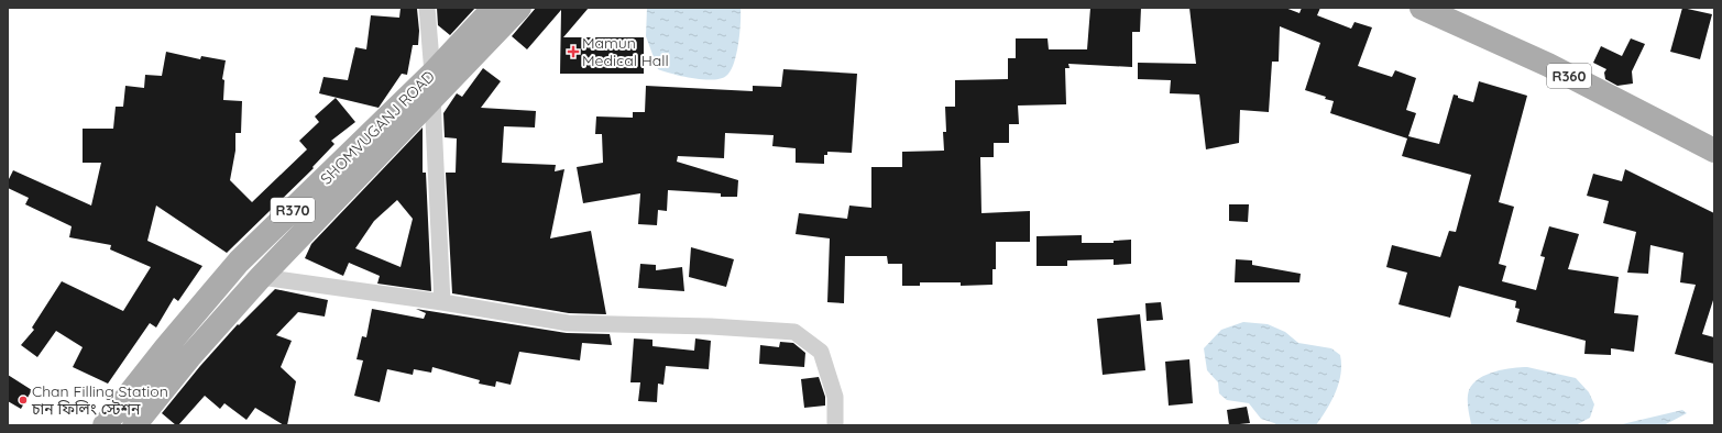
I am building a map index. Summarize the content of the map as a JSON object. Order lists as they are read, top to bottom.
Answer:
{
  "streets": {
    "main road": ["R360", "SHOMVUGANJ ROAD", "R370"]
  },
  "places": {
    "health": ["Mamun Medical Hall"],
    "other": ["Chan Filling Station চান ফিলিং স্টেশন"]
  }
}
